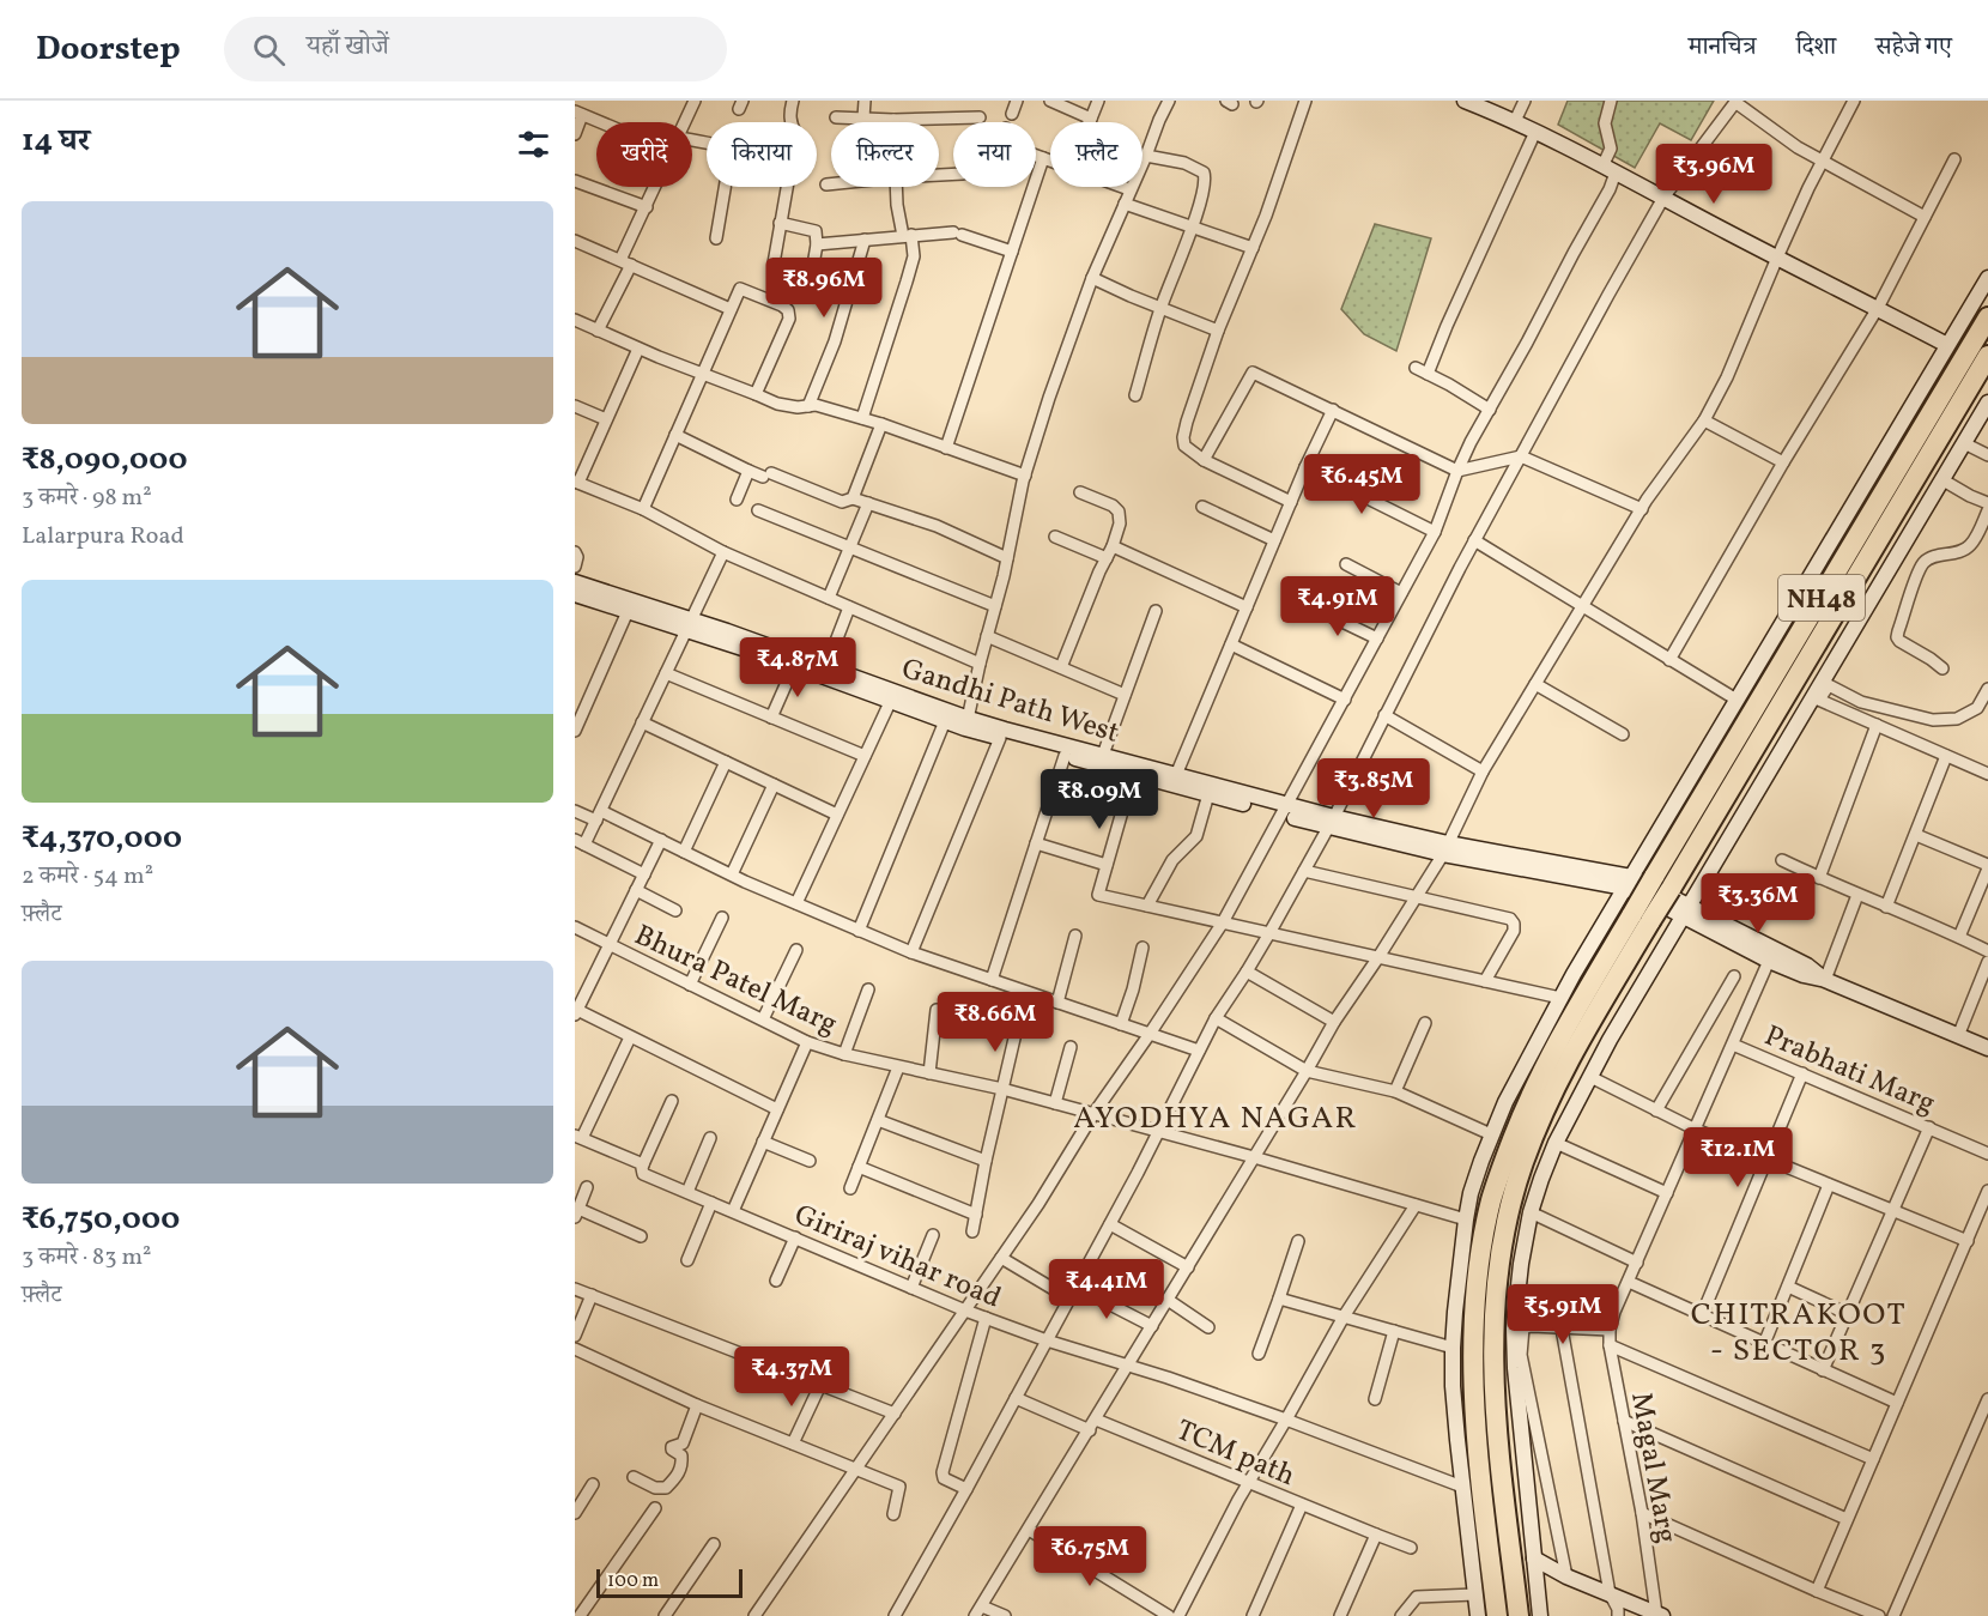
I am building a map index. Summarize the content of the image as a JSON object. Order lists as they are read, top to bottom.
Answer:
{
  "streets": {
    "highway": ["NH48"],
    "street": [
      "Gandhi Path West",
      "Bhura Patel Marg",
      "Prabhati Marg",
      "Giriraj vihar road",
      "TCM path",
      "Magal Marg"
    ]
  },
  "districts": ["AYODHYA NAGAR", "CHITRAKOOT - SECTOR 3"],
  "scale_bar": "100 m",
  "page": {
    "header": "Doorstep",
    "search": "यहाँ खोजें",
    "nav": ["मानचित्र", "दिशा", "सहेजे गए"],
    "heading": "14 घर",
    "chip": [
      "खरीदें",
      "किराया",
      "फ़िल्टर",
      "नया",
      "फ़्लैट"
    ],
    "price": [
      "₹3.96M",
      "₹8.96M",
      "₹6.45M",
      "₹4.91M",
      "₹4.87M",
      "₹3.85M",
      "₹8.09M",
      "₹3.36M",
      "₹8.66M",
      "₹12.1M",
      "₹4.41M",
      "₹5.91M",
      "₹4.37M",
      "₹6.75M"
    ],
    "list": [
      {
        "name": "₹8,090,000",
        "note": "3 कमरे · 98 m² · Lalarpura Road"
      },
      {
        "name": "₹4,370,000",
        "note": "2 कमरे · 54 m² · फ़्लैट"
      },
      {
        "name": "₹6,750,000",
        "note": "3 कमरे · 83 m² · फ़्लैट"
      }
    ],
    "scale": "100 m"
  }
}
